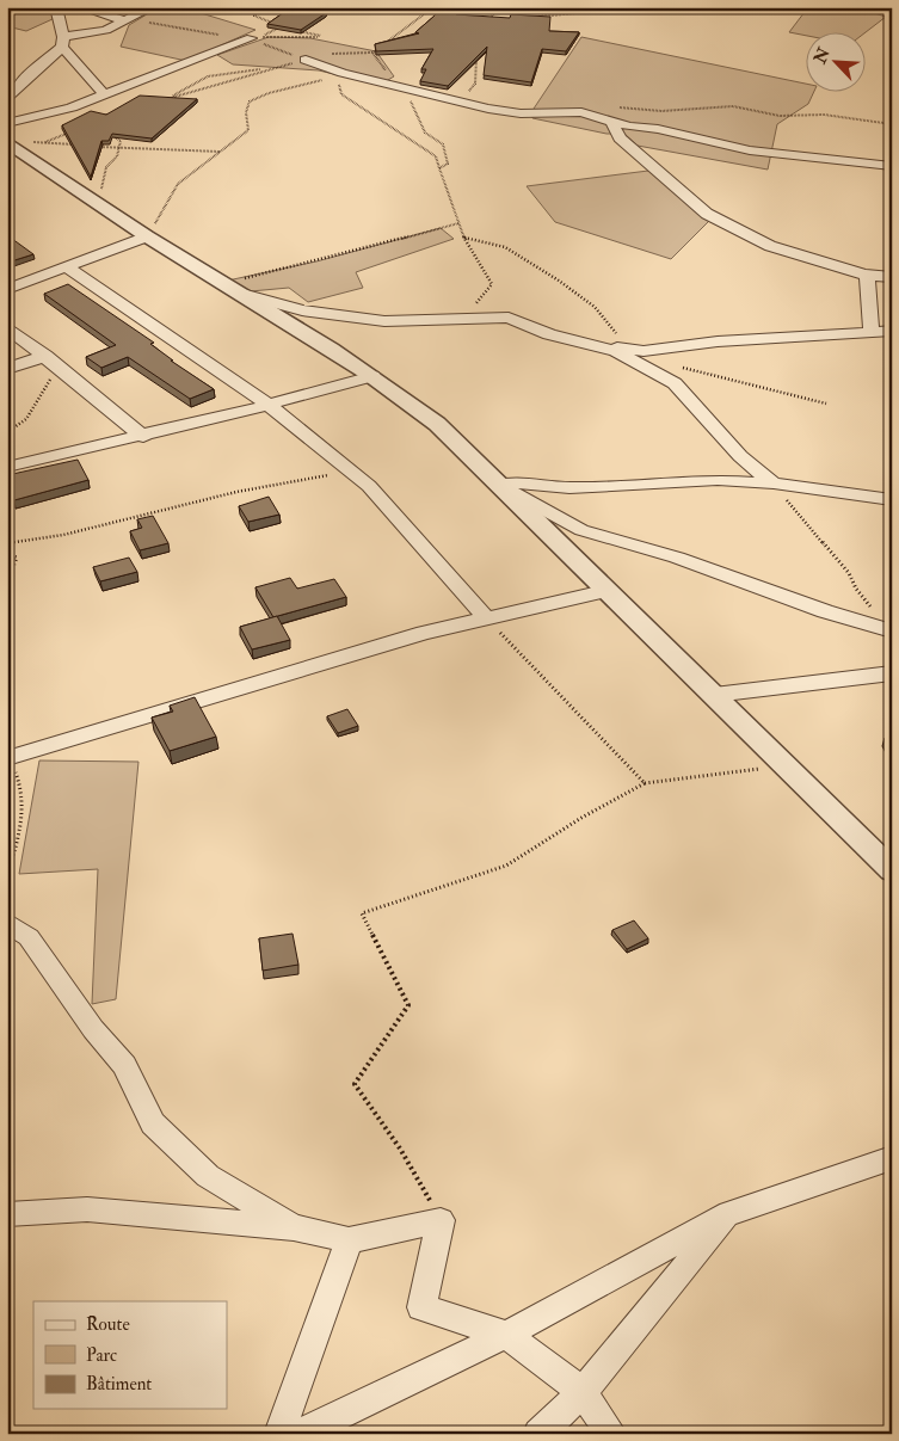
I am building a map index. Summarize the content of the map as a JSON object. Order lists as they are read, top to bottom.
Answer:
{
  "legend": ["Route", "Parc", "Bâtiment"],
  "north": "top left"
}
